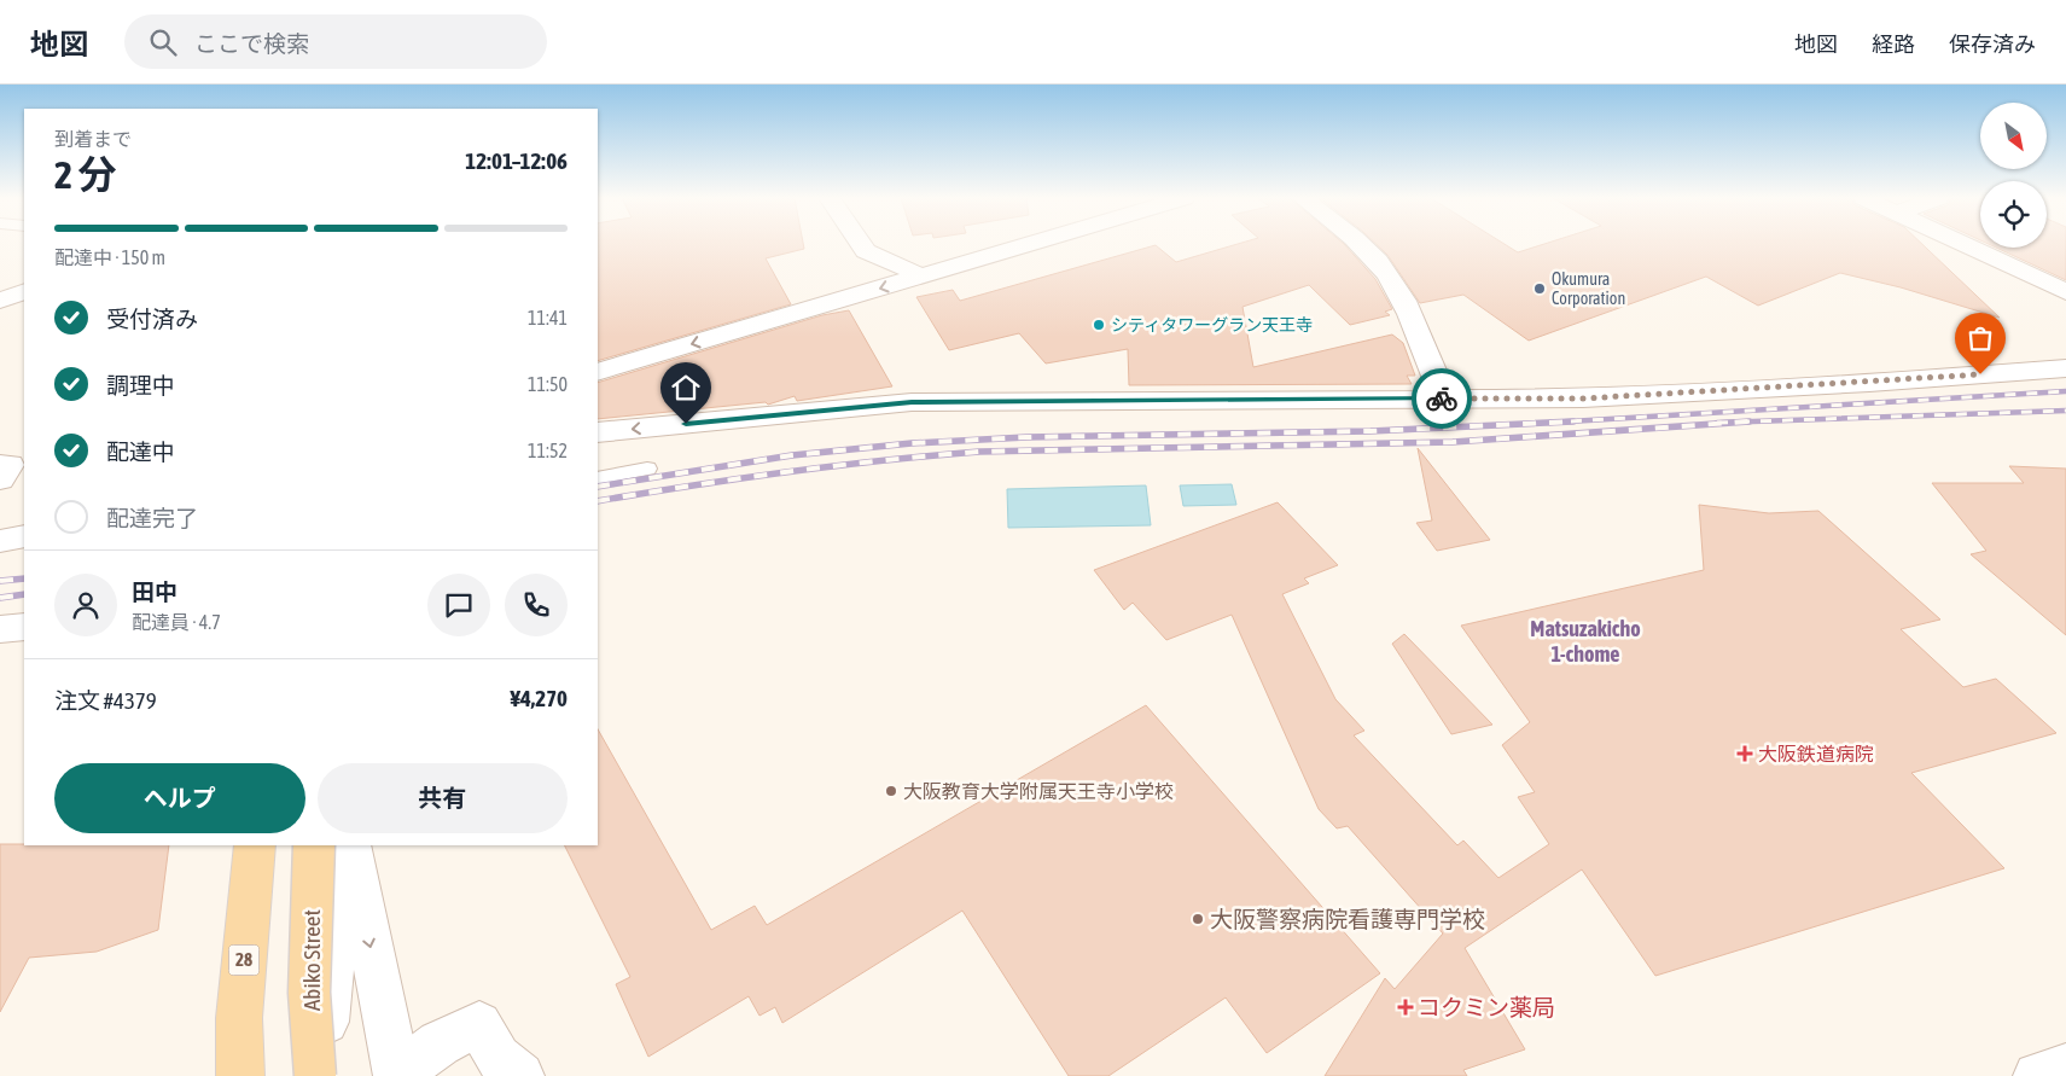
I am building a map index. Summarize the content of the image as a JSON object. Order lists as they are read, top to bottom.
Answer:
{
  "streets": {
    "main road": ["28", "Abiko Street"]
  },
  "districts": ["Matsuzakicho 1-chome"],
  "places": {
    "other": [
      "Okumura Corporation",
      "シティタワーグラン天王寺",
      "大阪教育大学附属天王寺小学校",
      "大阪警察病院看護専門学校"
    ],
    "health": ["大阪鉄道病院", "コクミン薬局"]
  },
  "north": "bottom right",
  "page": {
    "header": "地図",
    "search": "ここで検索",
    "nav": ["地図", "経路", "保存済み"],
    "heading": ["2 分", "到着まで", "12:01–12:06"],
    "panel": [
      "田中",
      "配達員 · 4.7",
      "注文 #4379",
      "¥4,270"
    ],
    "bar": "配達中 · 150 m",
    "list": [
      ["受付済み", "11:41"],
      ["調理中", "11:50"],
      ["配達中", "11:52"],
      "配達完了"
    ],
    "buttons": ["ヘルプ", "共有"]
  }
}
